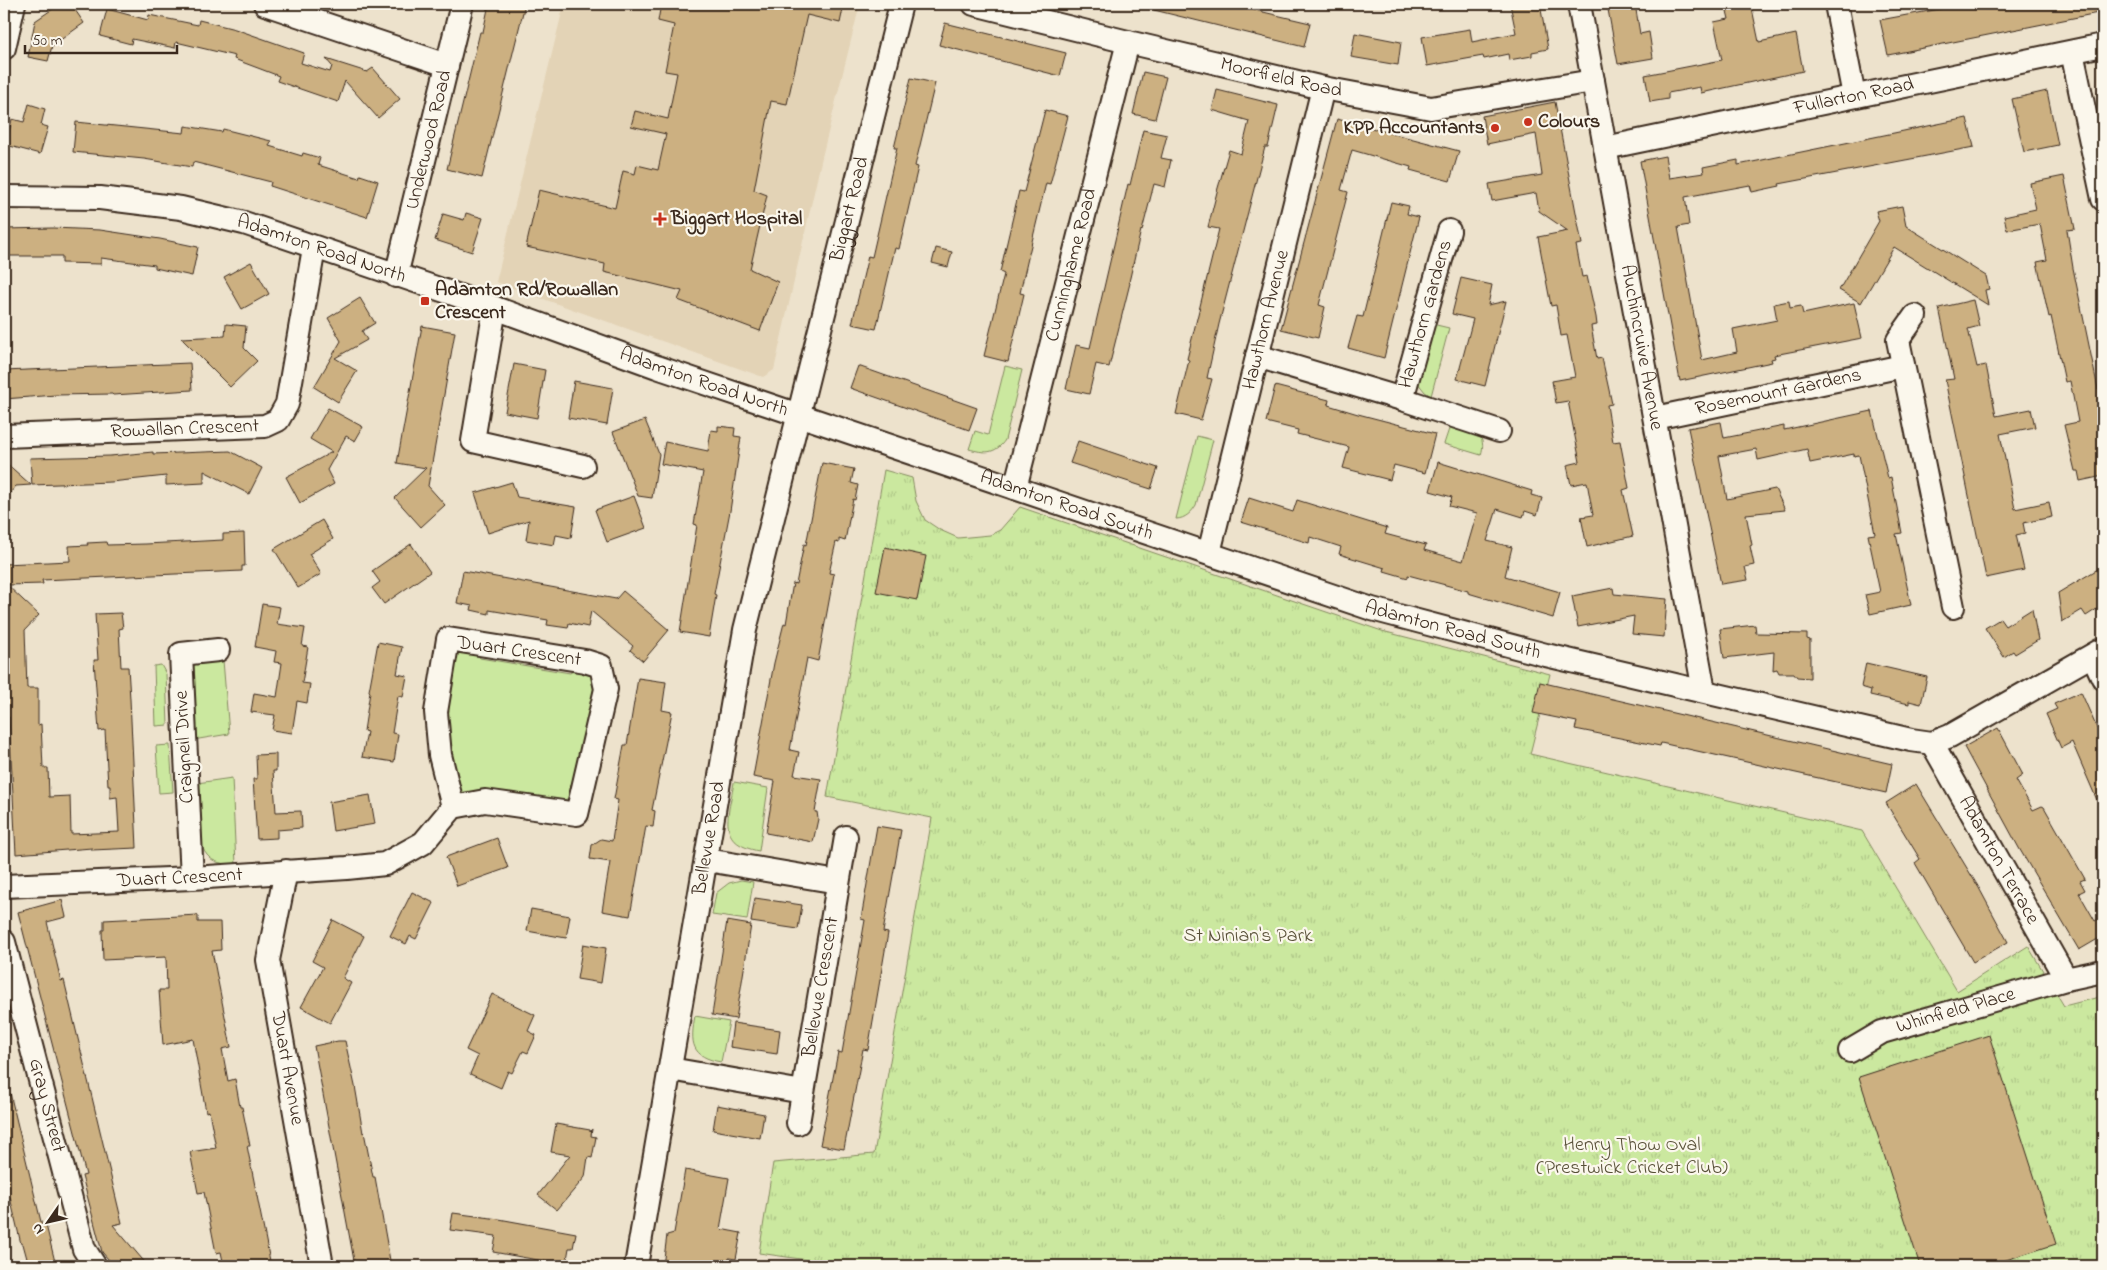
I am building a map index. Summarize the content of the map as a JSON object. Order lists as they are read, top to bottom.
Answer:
{
  "streets": {
    "street": [
      "Moorfield Road",
      "Fullarton Road",
      "Underwood Road",
      "Biggart Road",
      "Adamton Road North",
      "Cunninghame Road",
      "Hawthorn Gardens",
      "Hawthorn Avenue",
      "Auchincruive Avenue",
      "Rosemount Gardens",
      "Rowallan Crescent",
      "Adamton Road South",
      "Duart Crescent",
      "Craigneil Drive",
      "Bellevue Road",
      "Adamton Terrace",
      "Bellevue Crescent",
      "Whinfield Place",
      "Duart Avenue",
      "Gray Street"
    ]
  },
  "crossings": [
    ["Moorfield Road", "Cunninghame Road"],
    ["Moorfield Road", "Hawthorn Avenue"],
    ["Moorfield Road", "Auchincruive Avenue"],
    ["Fullarton Road", "Auchincruive Avenue"],
    ["Underwood Road", "Adamton Road North"],
    ["Biggart Road", "Adamton Road North"],
    ["Biggart Road", "Adamton Road South"],
    ["Biggart Road", "Bellevue Road"],
    ["Adamton Road North", "Rowallan Crescent"],
    ["Adamton Road North", "Adamton Road South"],
    ["Adamton Road North", "Bellevue Road"],
    ["Cunninghame Road", "Adamton Road South"],
    ["Hawthorn Gardens", "Hawthorn Avenue"],
    ["Hawthorn Avenue", "Adamton Road South"],
    ["Auchincruive Avenue", "Rosemount Gardens"],
    ["Auchincruive Avenue", "Adamton Road South"],
    ["Adamton Road South", "Bellevue Road"],
    ["Adamton Road South", "Adamton Terrace"],
    ["Duart Crescent", "Craigneil Drive"],
    ["Duart Crescent", "Duart Avenue"],
    ["Adamton Terrace", "Whinfield Place"]
  ],
  "parks": ["St Ninian's Park", "Henry Thow Oval (Prestwick Cricket Club)"],
  "places": {
    "other": ["Colours", "KPP Accountants"],
    "health": ["Biggart Hospital"],
    "transit": ["Adamton Rd/Rowallan Crescent"]
  },
  "scale_bar": "50 m",
  "north": "bottom left"
}
